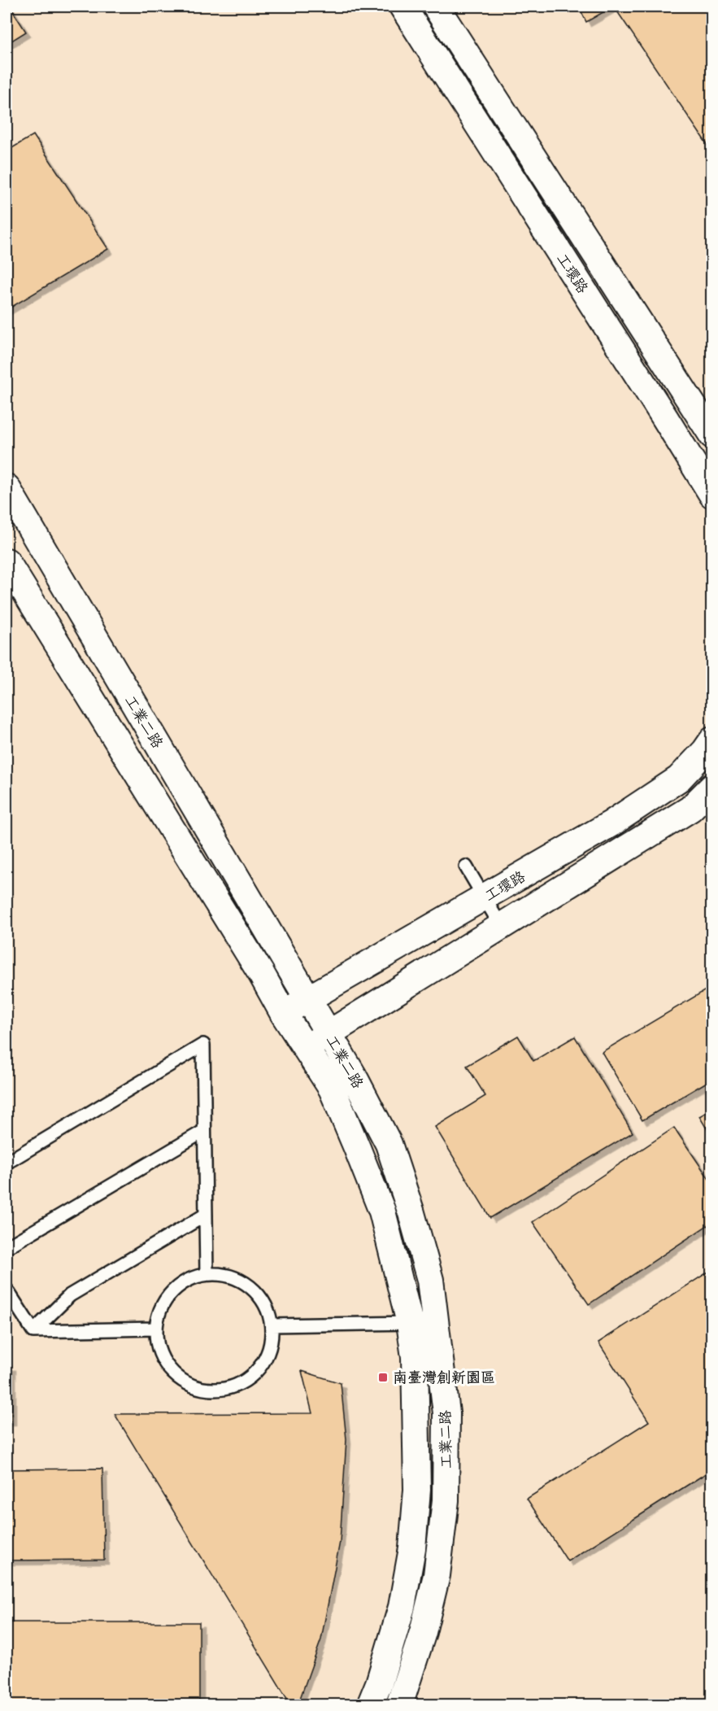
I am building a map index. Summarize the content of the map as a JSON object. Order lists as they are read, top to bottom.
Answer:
{
  "streets": {
    "street": ["工環路", "工業二路"]
  },
  "crossings": [
    ["工環路", "工業二路"]
  ],
  "places": {
    "transit": ["南臺灣創新園區"]
  }
}
